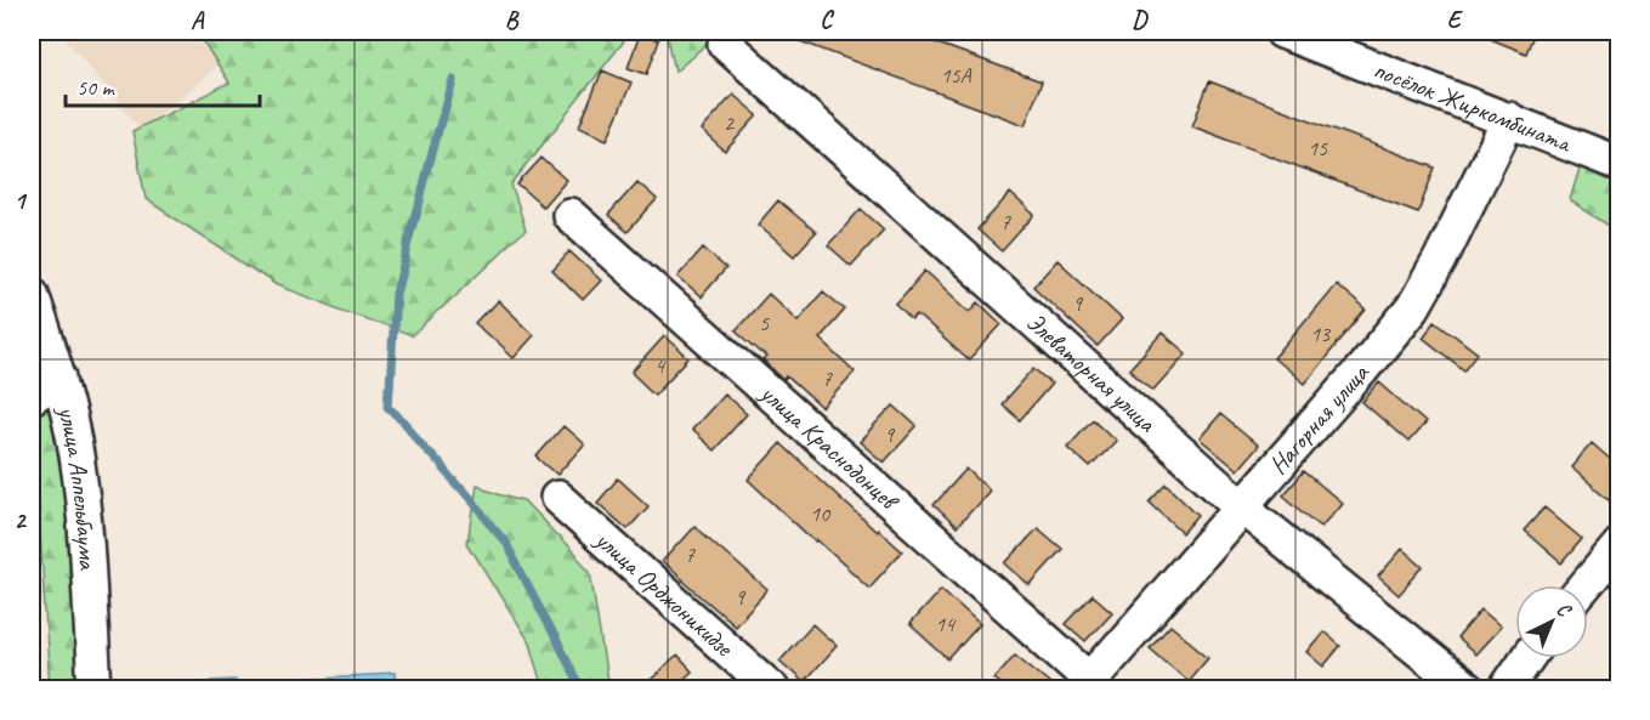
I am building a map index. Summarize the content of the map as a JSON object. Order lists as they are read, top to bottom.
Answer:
{
  "streets": {
    "street": [
      "посёлок Жиркомбината",
      "Элеваторная улица",
      "Нагорная улица",
      "улица Краснодонцев",
      "улица Аппельбаума",
      "улица Орджоникидзе"
    ]
  },
  "crossings": [
    ["посёлок Жиркомбината", "Нагорная улица"],
    ["Элеваторная улица", "Нагорная улица"],
    ["Нагорная улица", "улица Краснодонцев"]
  ],
  "house_numbers": [
    "15А",
    "2",
    "15",
    "7",
    "9",
    "5",
    "13",
    "4",
    "7",
    "9",
    "10",
    "7",
    "9",
    "14"
  ],
  "scale_bar": "50 m",
  "north": "top right",
  "grid": {
    "columns": [
      "A",
      "B",
      "C",
      "D",
      "E"
    ],
    "rows": ["1", "2"]
  }
}
